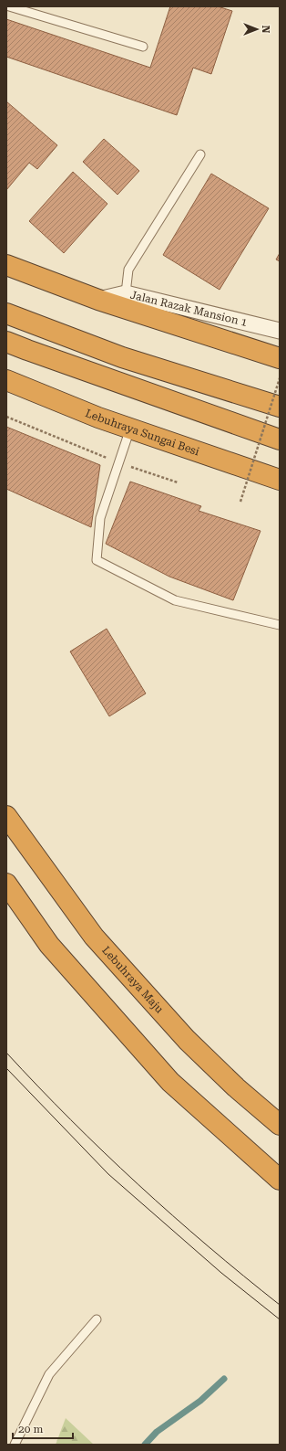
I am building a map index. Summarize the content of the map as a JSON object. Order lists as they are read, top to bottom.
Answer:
{
  "streets": {
    "highway": ["Lebuhraya Sungai Besi", "Lebuhraya Maju"],
    "street": ["Jalan Razak Mansion 1"]
  },
  "scale_bar": "20 m",
  "north": "right"
}
